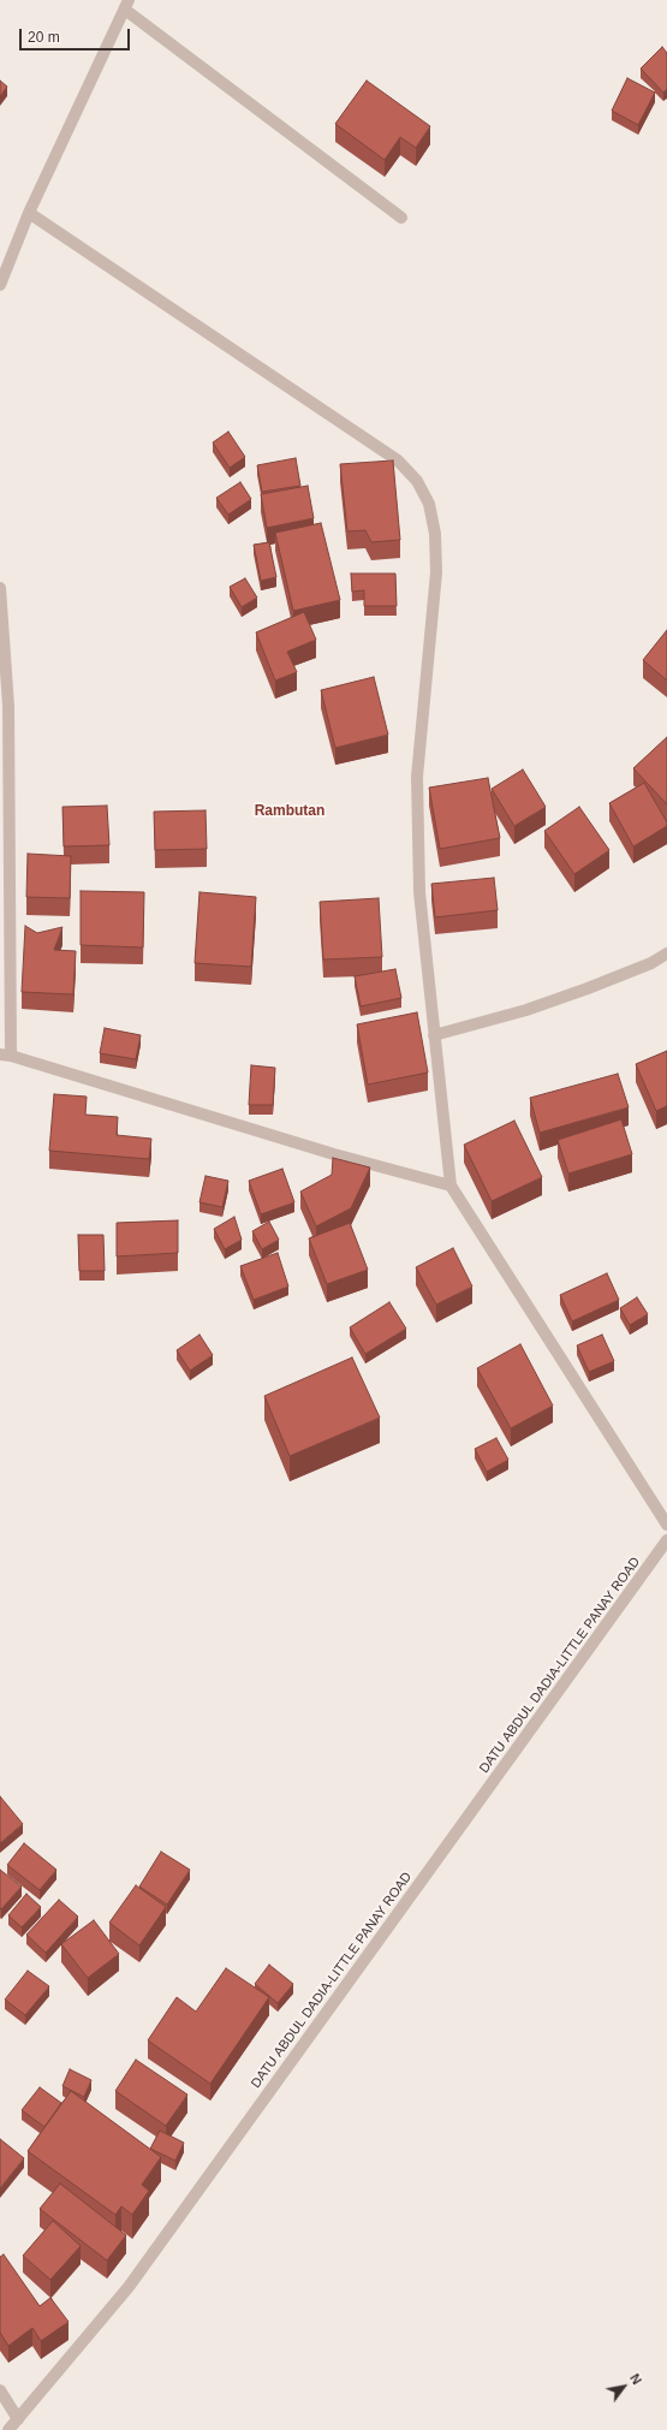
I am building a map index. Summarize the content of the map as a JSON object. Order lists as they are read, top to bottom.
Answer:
{
  "streets": {
    "street": ["DATU ABDUL DADIA-LITTLE PANAY ROAD"]
  },
  "districts": ["Rambutan"],
  "scale_bar": "20 m",
  "north": "top right"
}
